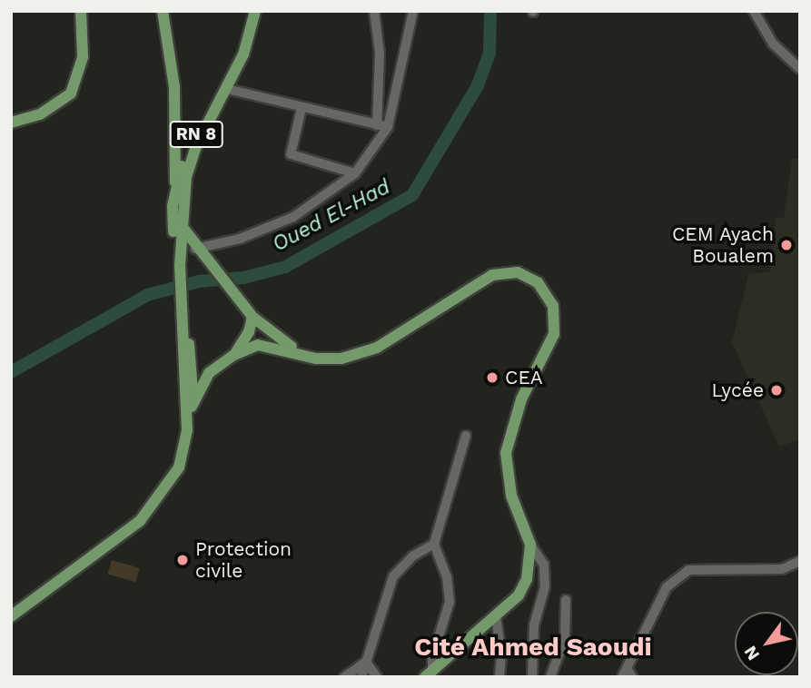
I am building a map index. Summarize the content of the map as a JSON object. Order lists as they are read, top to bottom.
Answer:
{
  "streets": {
    "main road": ["RN 8"]
  },
  "districts": ["Cité Ahmed Saoudi"],
  "water": ["Oued El-Had"],
  "places": [
    "CEM Ayach Boualem",
    "CEA",
    "Lycée",
    "Protection civile"
  ],
  "north": "bottom left"
}
